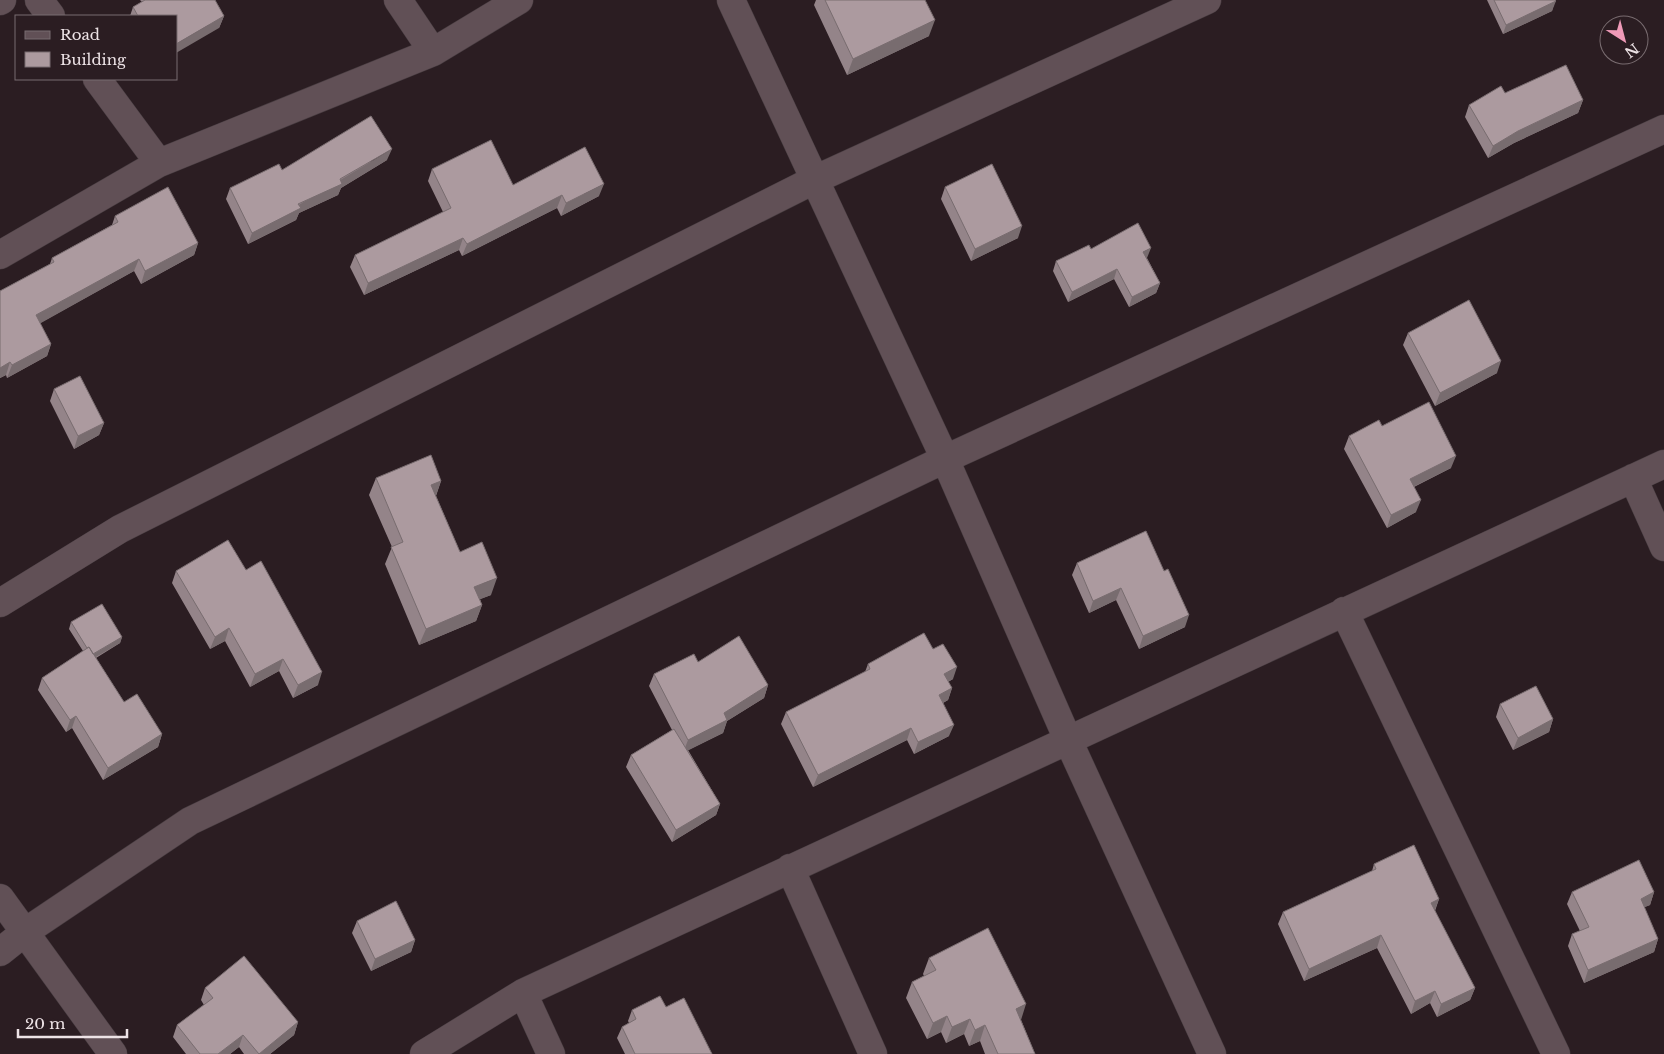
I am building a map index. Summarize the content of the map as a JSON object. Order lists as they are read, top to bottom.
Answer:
{
  "legend": ["Road", "Building"],
  "scale_bar": "20 m",
  "north": "bottom right"
}
